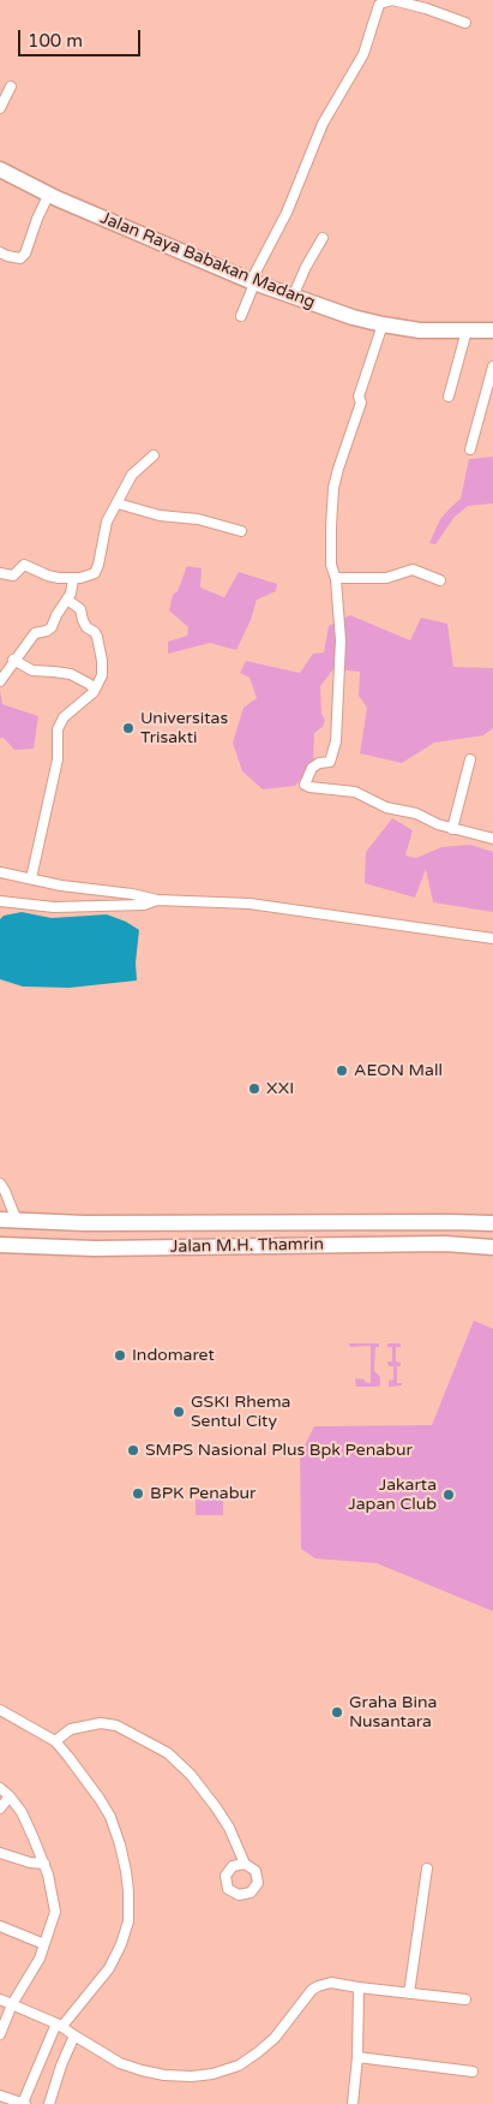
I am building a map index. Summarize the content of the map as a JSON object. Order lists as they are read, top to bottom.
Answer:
{
  "streets": {
    "main road": ["Jalan Raya Babakan Madang", "Jalan M.H. Thamrin"]
  },
  "places": [
    "Universitas Trisakti",
    "AEON Mall",
    "XXI",
    "Indomaret",
    "GSKI Rhema Sentul City",
    "SMPS Nasional Plus Bpk Penabur",
    "BPK Penabur",
    "Jakarta Japan Club",
    "Graha Bina Nusantara"
  ],
  "scale_bar": "100 m"
}
